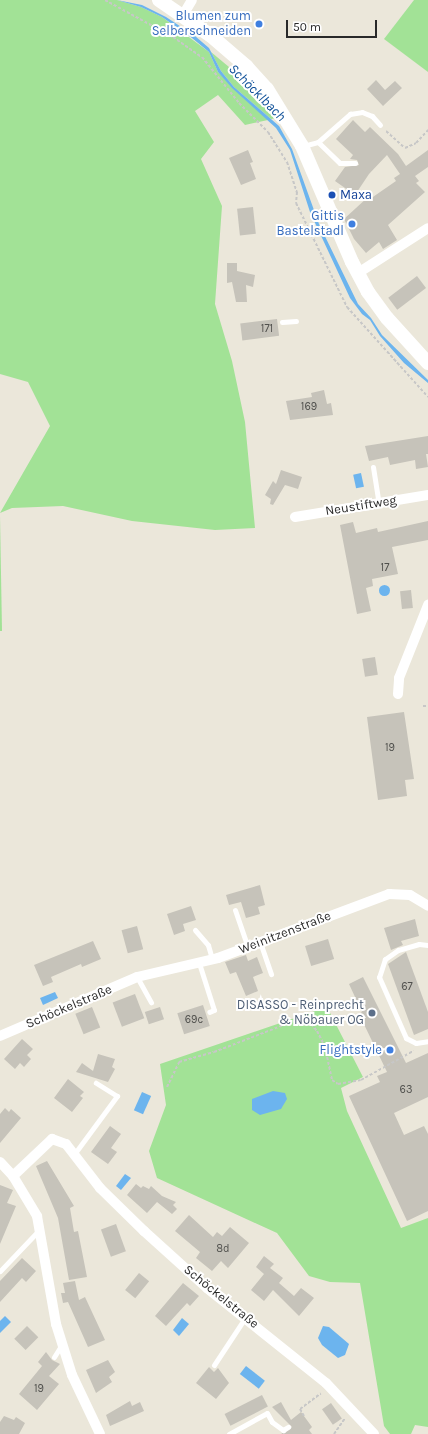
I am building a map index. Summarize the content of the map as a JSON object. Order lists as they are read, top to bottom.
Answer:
{
  "streets": {
    "street": ["Neustiftweg", "Weinitzenstraße", "Schöckelstraße"]
  },
  "crossings": [
    ["Weinitzenstraße", "Schöckelstraße"]
  ],
  "water": ["Schöcklbach"],
  "places": [
    "Blumen zum Selberschneiden",
    "Maxa",
    "Gittis Bastelstadl",
    "DISASSO - Reinprecht & Nöbauer OG",
    "Flightstyle"
  ],
  "house_numbers": [
    "171",
    "169",
    "17",
    "19",
    "67",
    "69c",
    "63",
    "8d",
    "19"
  ],
  "scale_bar": "50 m"
}
